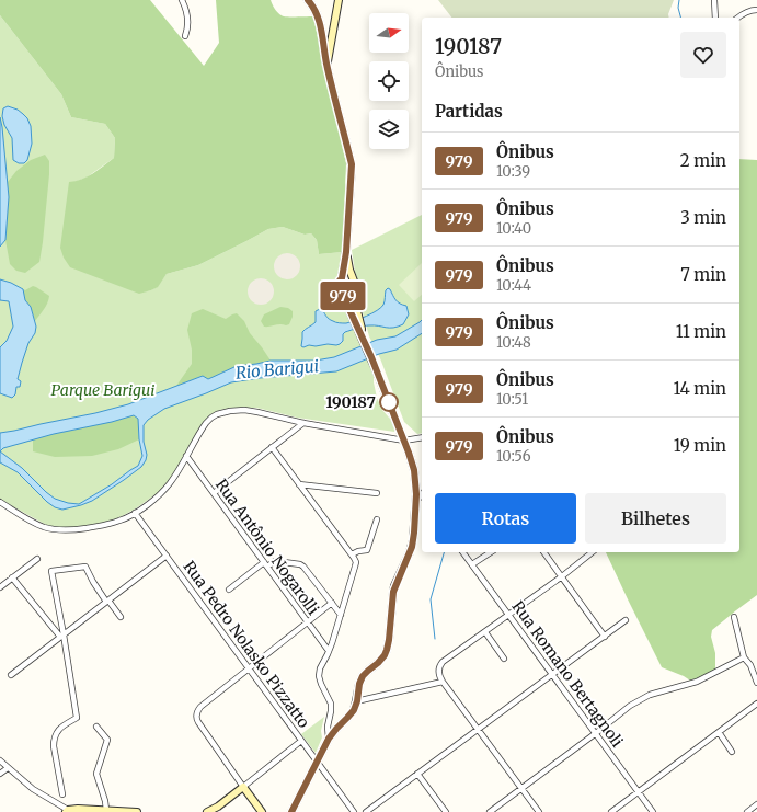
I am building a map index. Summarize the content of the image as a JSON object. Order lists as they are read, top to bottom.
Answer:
{
  "streets": {
    "street": ["Rua Antônio Nogarolli", "Rua Pedro Nolasko Pizzatto", "Rua Romano Bertagnoli"]
  },
  "water": ["Rio Barigui"],
  "parks": ["Parque Barigui"],
  "places": ["190187"],
  "lines": ["bus line 979"],
  "north": "right",
  "page": {
    "on_map": "979",
    "heading": [
      ["190187", "Ônibus"],
      "Partidas"
    ],
    "list": [
      {
        "mark": "979",
        "name": "Ônibus",
        "note": "10:39",
        "value": "2 min"
      },
      {
        "mark": "979",
        "name": "Ônibus",
        "note": "10:40",
        "value": "3 min"
      },
      {
        "mark": "979",
        "name": "Ônibus",
        "note": "10:44",
        "value": "7 min"
      },
      {
        "mark": "979",
        "name": "Ônibus",
        "note": "10:48",
        "value": "11 min"
      },
      {
        "mark": "979",
        "name": "Ônibus",
        "note": "10:51",
        "value": "14 min"
      },
      {
        "mark": "979",
        "name": "Ônibus",
        "note": "10:56",
        "value": "19 min"
      }
    ],
    "buttons": ["Rotas", "Bilhetes"]
  }
}
